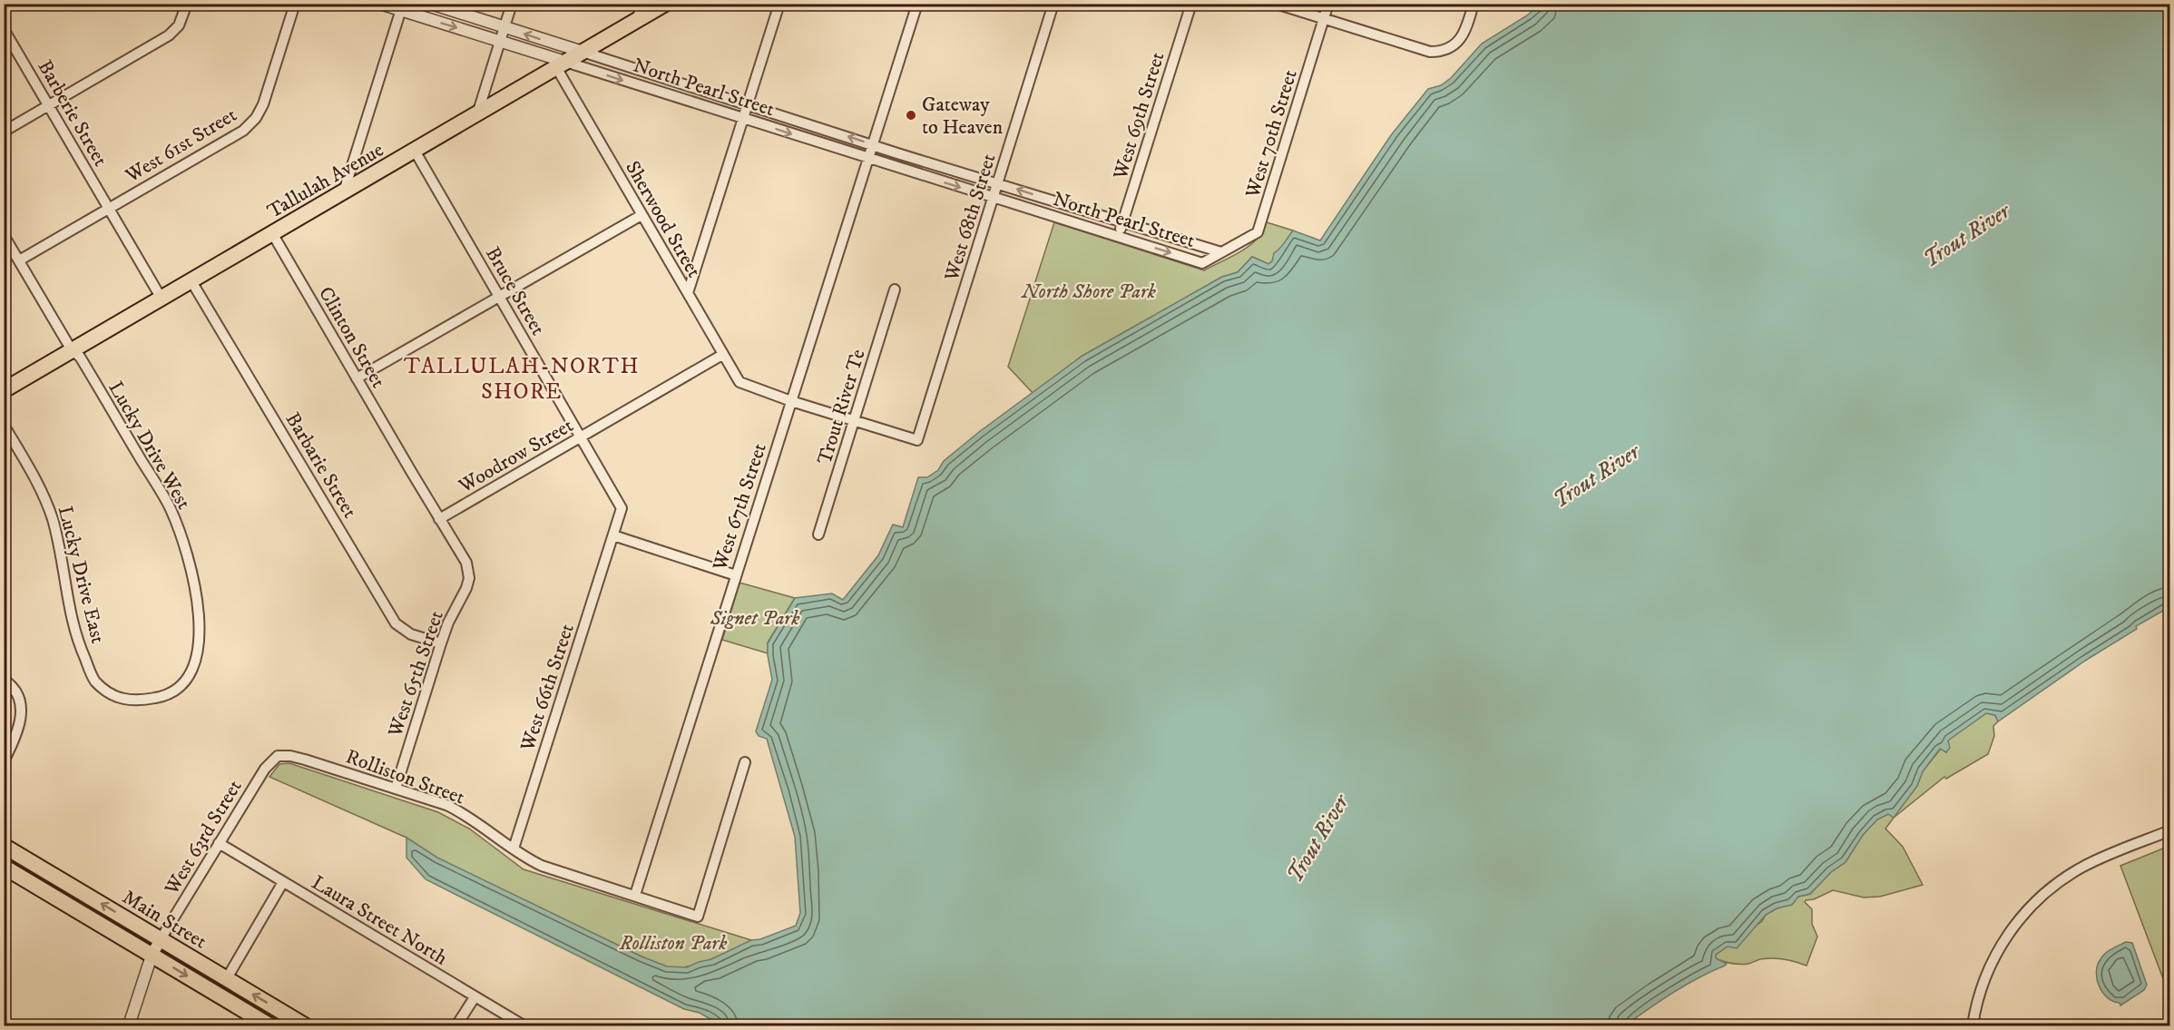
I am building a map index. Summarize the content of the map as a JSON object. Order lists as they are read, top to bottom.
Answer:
{
  "streets": {
    "main road": ["Tallulah Avenue", "Main Street"],
    "street": [
      "North Pearl Street",
      "Barberie Street",
      "West 69th Street",
      "West 70th Street",
      "West 61st Street",
      "West 68th Street",
      "Sherwood Street",
      "Bruce Street",
      "Clinton Street",
      "Trout River Te",
      "Lucky Drive West",
      "Woodrow Street",
      "Barbarie Street",
      "West 67th Street",
      "Lucky Drive East",
      "West 65th Street",
      "West 66th Street",
      "Rolliston Street",
      "West 63rd Street",
      "Laura Street North"
    ]
  },
  "crossings": [
    ["North Pearl Street", "West 69th Street"],
    ["North Pearl Street", "West 70th Street"],
    ["North Pearl Street", "Tallulah Avenue"],
    ["North Pearl Street", "West 68th Street"],
    ["North Pearl Street", "Sherwood Street"],
    ["North Pearl Street", "West 67th Street"],
    ["Barberie Street", "West 61st Street"],
    ["Barberie Street", "Tallulah Avenue"],
    ["West 61st Street", "Lucky Drive West"],
    ["Tallulah Avenue", "Sherwood Street"],
    ["Tallulah Avenue", "Bruce Street"],
    ["Tallulah Avenue", "Clinton Street"],
    ["Tallulah Avenue", "Lucky Drive West"],
    ["Tallulah Avenue", "Barbarie Street"],
    ["West 68th Street", "Trout River Te"],
    ["Sherwood Street", "Woodrow Street"],
    ["Sherwood Street", "West 67th Street"],
    ["Bruce Street", "Woodrow Street"],
    ["Bruce Street", "West 66th Street"],
    ["Clinton Street", "Woodrow Street"],
    ["Clinton Street", "West 65th Street"],
    ["Lucky Drive West", "Lucky Drive East"],
    ["Barbarie Street", "West 65th Street"],
    ["West 65th Street", "Rolliston Street"],
    ["West 66th Street", "Rolliston Street"],
    ["Rolliston Street", "West 63rd Street"],
    ["West 63rd Street", "Main Street"],
    ["West 63rd Street", "Laura Street North"]
  ],
  "districts": ["TALLULAH-NORTH SHORE"],
  "water": ["Trout River"],
  "parks": ["North Shore Park", "Signet Park", "Rolliston Park"],
  "places": ["Gateway to Heaven"]
}
